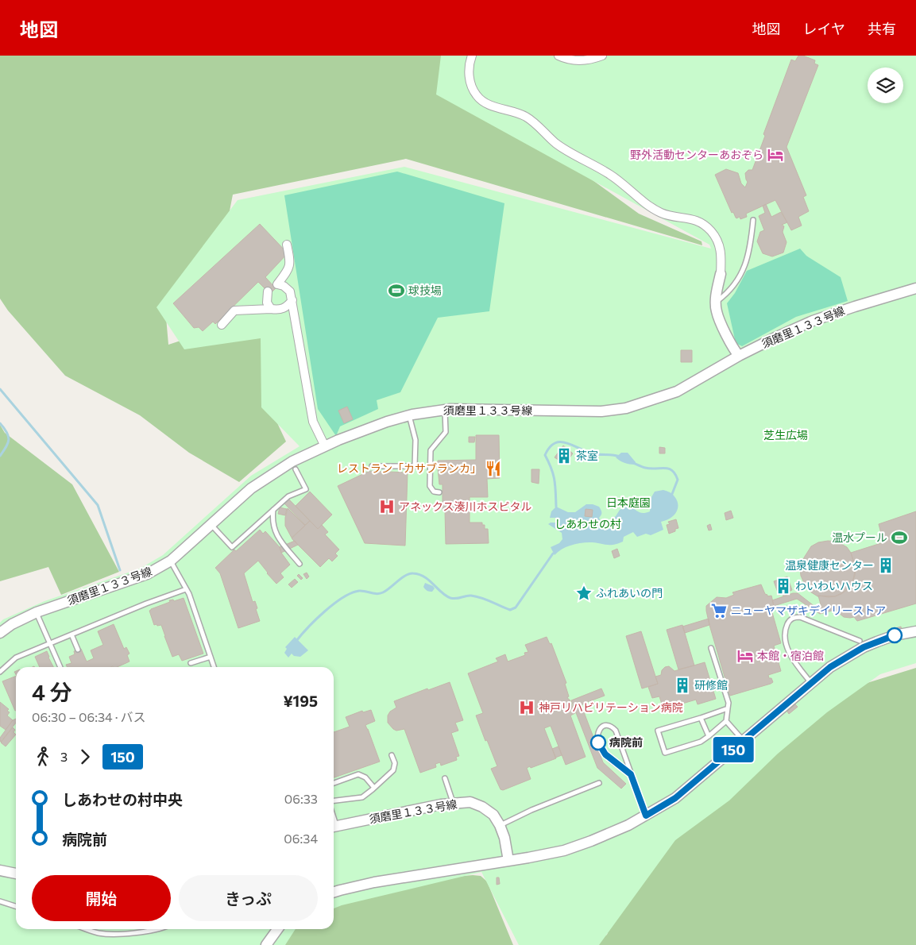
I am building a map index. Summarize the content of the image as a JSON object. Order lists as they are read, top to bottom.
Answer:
{
  "streets": {
    "street": ["須磨里１３３号線"]
  },
  "parks": ["芝生広場", "日本庭園", "しあわせの村"],
  "places": {
    "hotel": ["野外活動センターあおぞら", "本館・宿泊館"],
    "sports": ["球技場", "温水プール"],
    "building": [
      "茶室",
      "温泉健康センター",
      "わいわいハウス",
      "研修館"
    ],
    "restaurant": ["レストラン「カサブランカ」"],
    "hospital": ["アネックス湊川ホスピタル", "神戸リハビリテーション病院"],
    "place": ["ふれあいの門"],
    "supermarket": ["ニューヤマザキデイリーストア"],
    "other": ["病院前"]
  },
  "lines": ["bus line 150"],
  "page": {
    "header": "地図",
    "nav": ["地図", "レイヤ", "共有"],
    "on_map": "150",
    "heading": ["4 分", "06:30 – 06:34 · バス", "¥195"],
    "legs": ["3", "150"],
    "list": [
      {
        "name": "しあわせの村中央",
        "value": "06:33"
      },
      {
        "name": "病院前",
        "value": "06:34"
      }
    ],
    "buttons": ["開始", "きっぷ"]
  }
}
